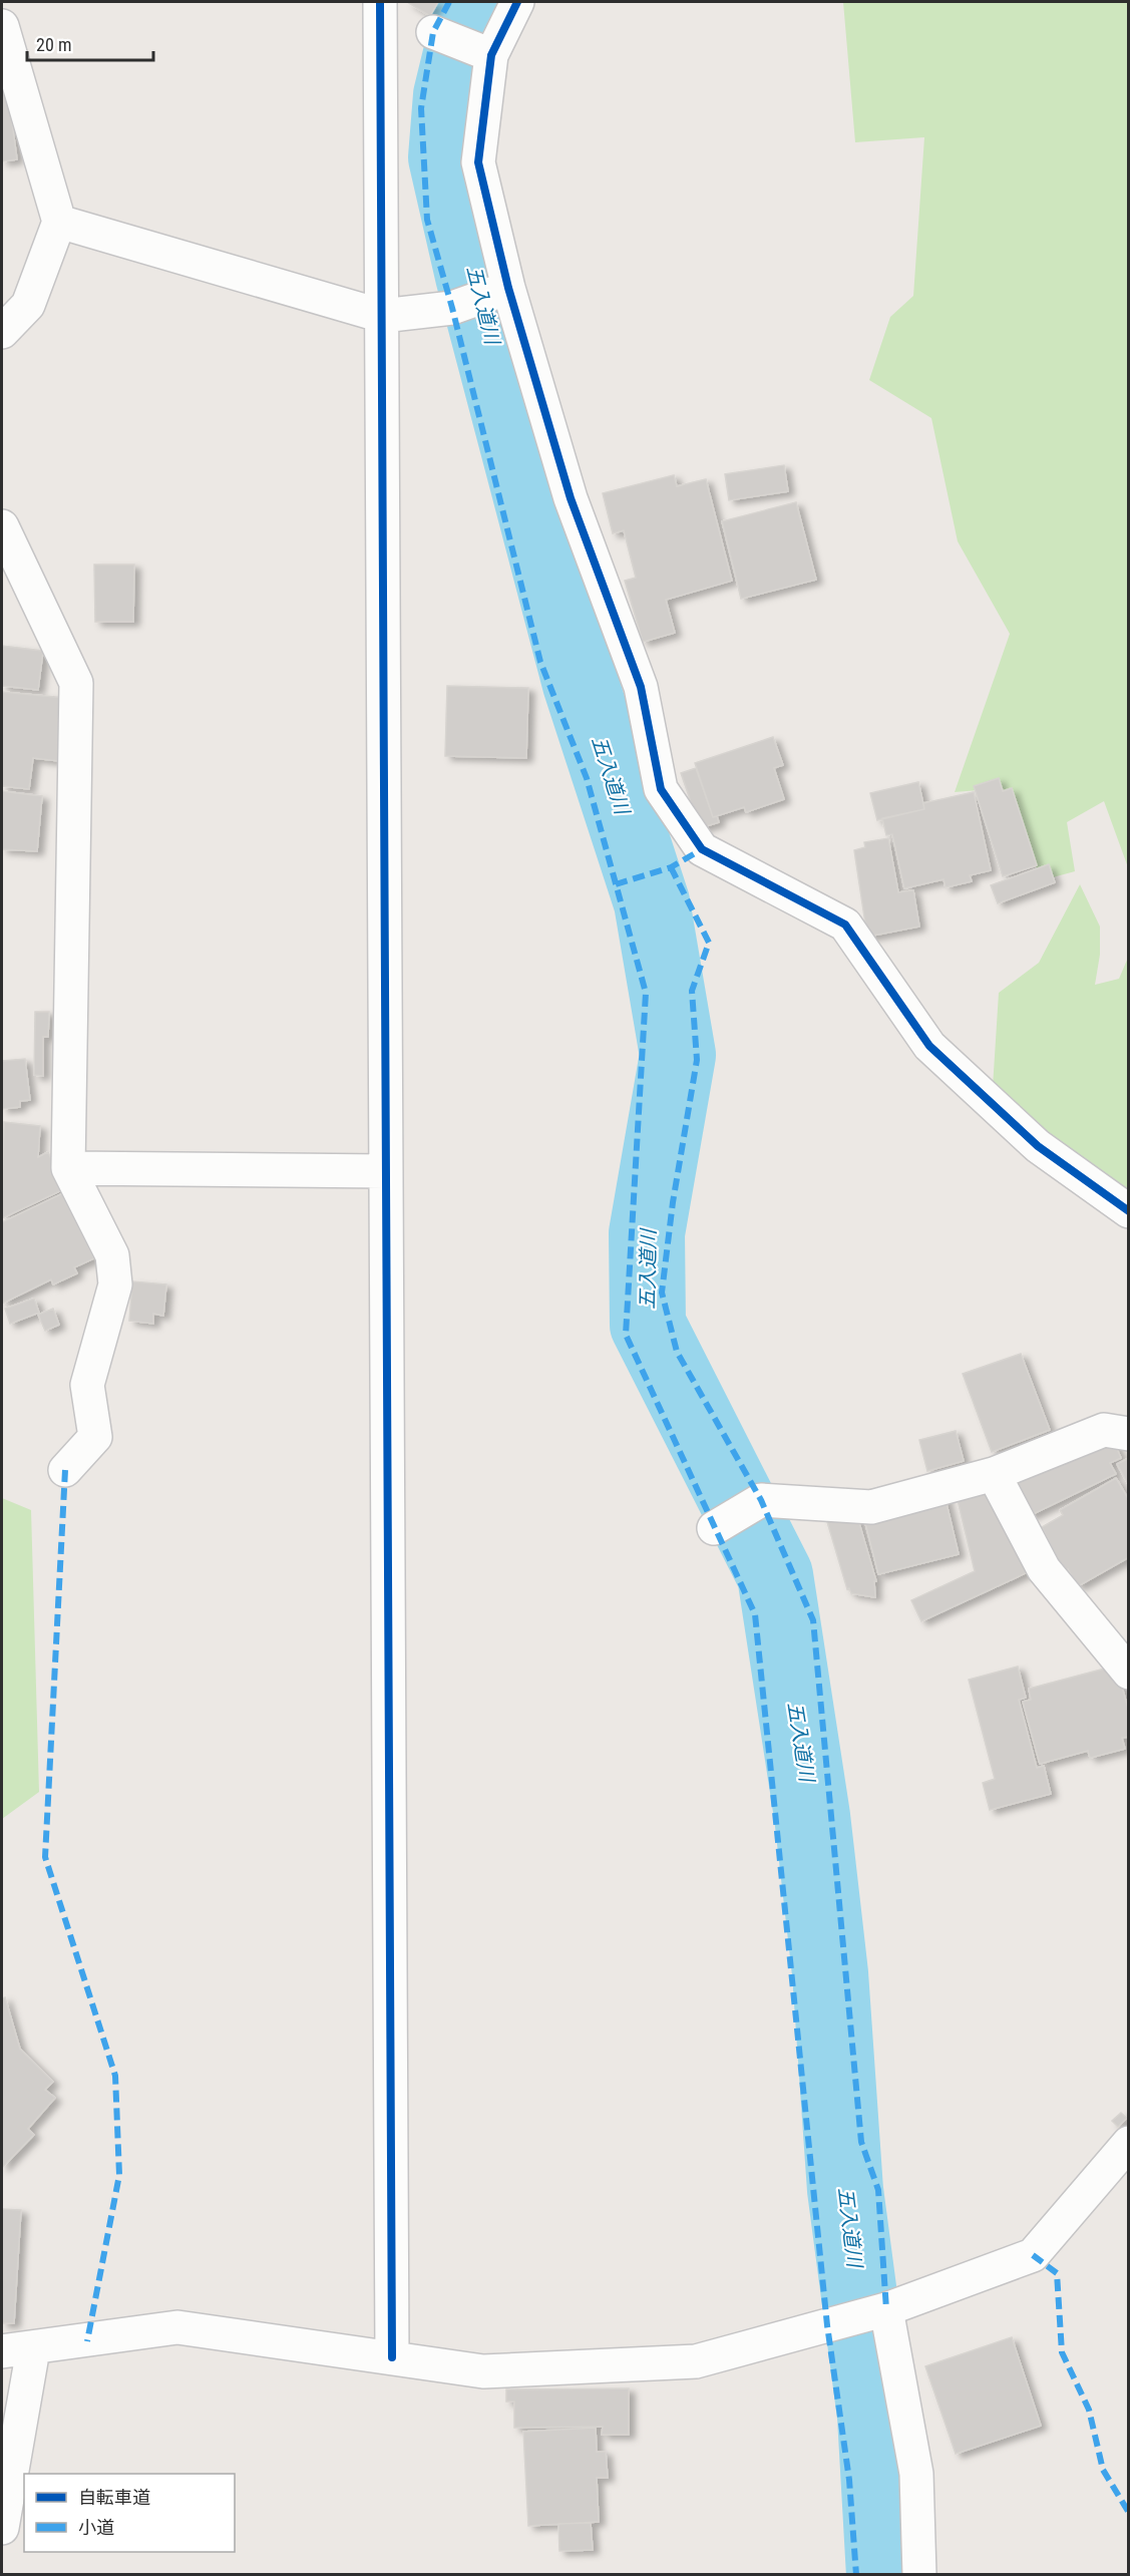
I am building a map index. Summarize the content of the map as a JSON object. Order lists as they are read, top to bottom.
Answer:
{
  "water": ["五入道川"],
  "legend": ["自転車道", "小道"],
  "scale_bar": "20 m"
}
